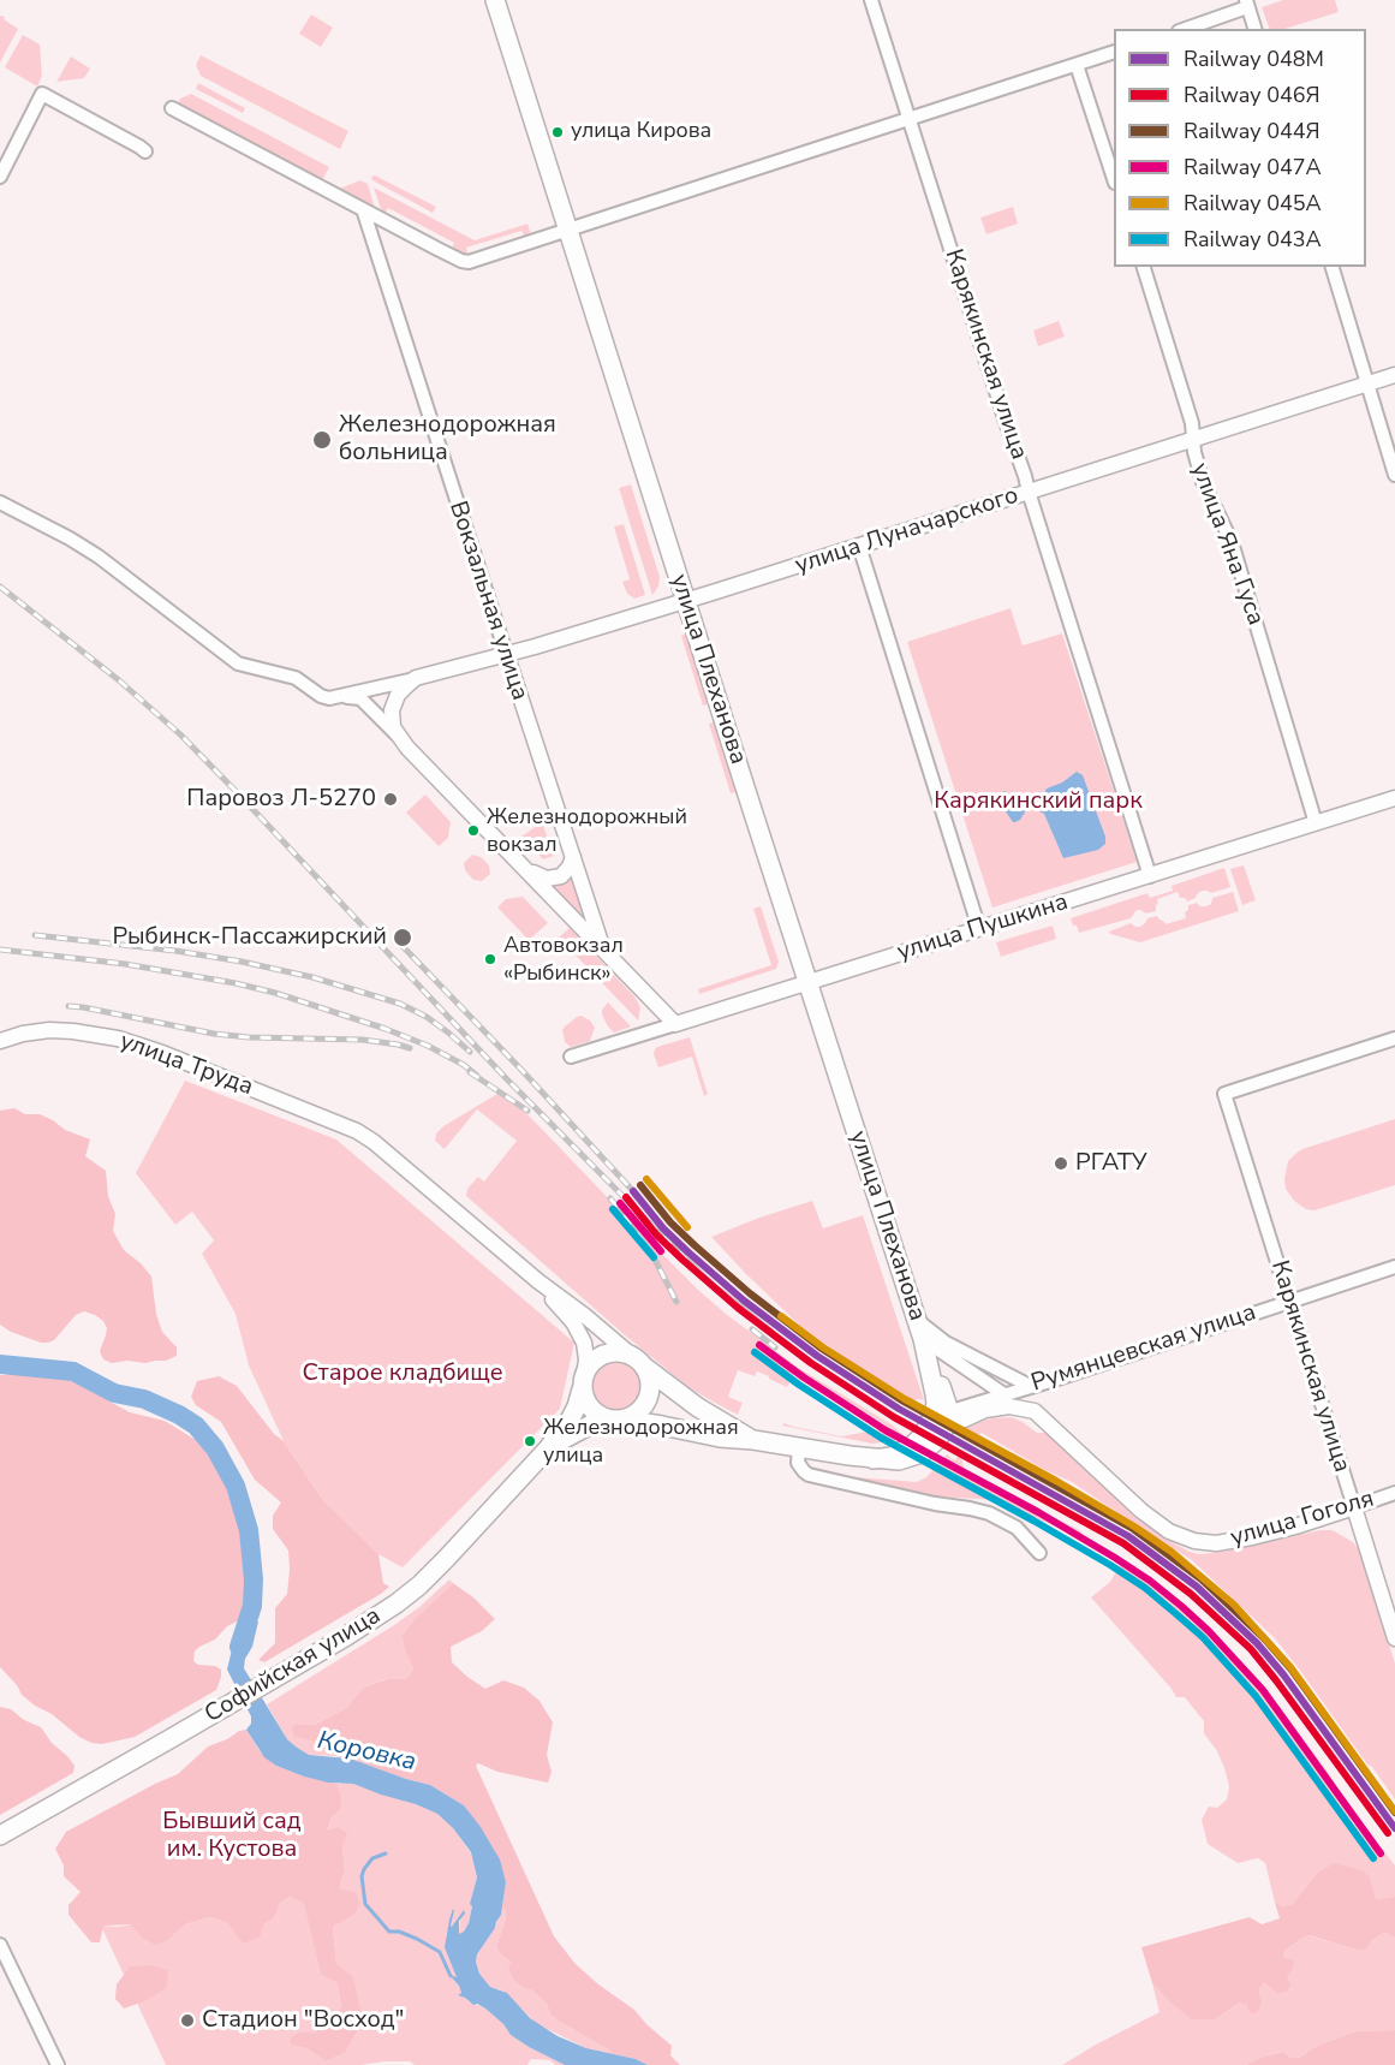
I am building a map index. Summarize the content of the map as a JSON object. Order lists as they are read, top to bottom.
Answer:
{
  "streets": {
    "main road": ["улица Плеханова", "Софийская улица"],
    "street": [
      "Карякинская улица",
      "улица Луначарского",
      "улица Яна Гуса",
      "Вокзальная улица",
      "улица Пушкина",
      "улица Труда",
      "Румянцевская улица",
      "улица Гоголя"
    ]
  },
  "crossings": [
    ["Карякинская улица", "улица Луначарского"],
    ["Карякинская улица", "улица Пушкина"],
    ["Карякинская улица", "Румянцевская улица"],
    ["Карякинская улица", "улица Гоголя"],
    ["улица Луначарского", "улица Яна Гуса"],
    ["улица Луначарского", "Вокзальная улица"],
    ["улица Луначарского", "улица Плеханова"],
    ["улица Яна Гуса", "улица Пушкина"],
    ["улица Плеханова", "улица Пушкина"],
    ["улица Плеханова", "Румянцевская улица"],
    ["улица Плеханова", "улица Гоголя"],
    ["Румянцевская улица", "улица Гоголя"]
  ],
  "water": ["Коровка"],
  "parks": ["Карякинский парк", "Старое кладбище", "Бывший сад им. Кустова"],
  "places": [
    "улица Кирова",
    "Железнодорожная больница",
    "Паровоз Л-5270",
    "Железнодорожный вокзал",
    "Рыбинск-Пассажирский",
    "Автовокзал «Рыбинск»",
    "РГАТУ",
    "Железнодорожная улица",
    "Стадион \"Восход\""
  ],
  "lines": [
    "rail line 045А",
    "rail line 044Я",
    "rail line 048М",
    "rail line 046Я",
    "rail line 047А",
    "rail line 043А"
  ],
  "legend": [
    "Railway 048М",
    "Railway 046Я",
    "Railway 044Я",
    "Railway 047А",
    "Railway 045А",
    "Railway 043А"
  ]
}
